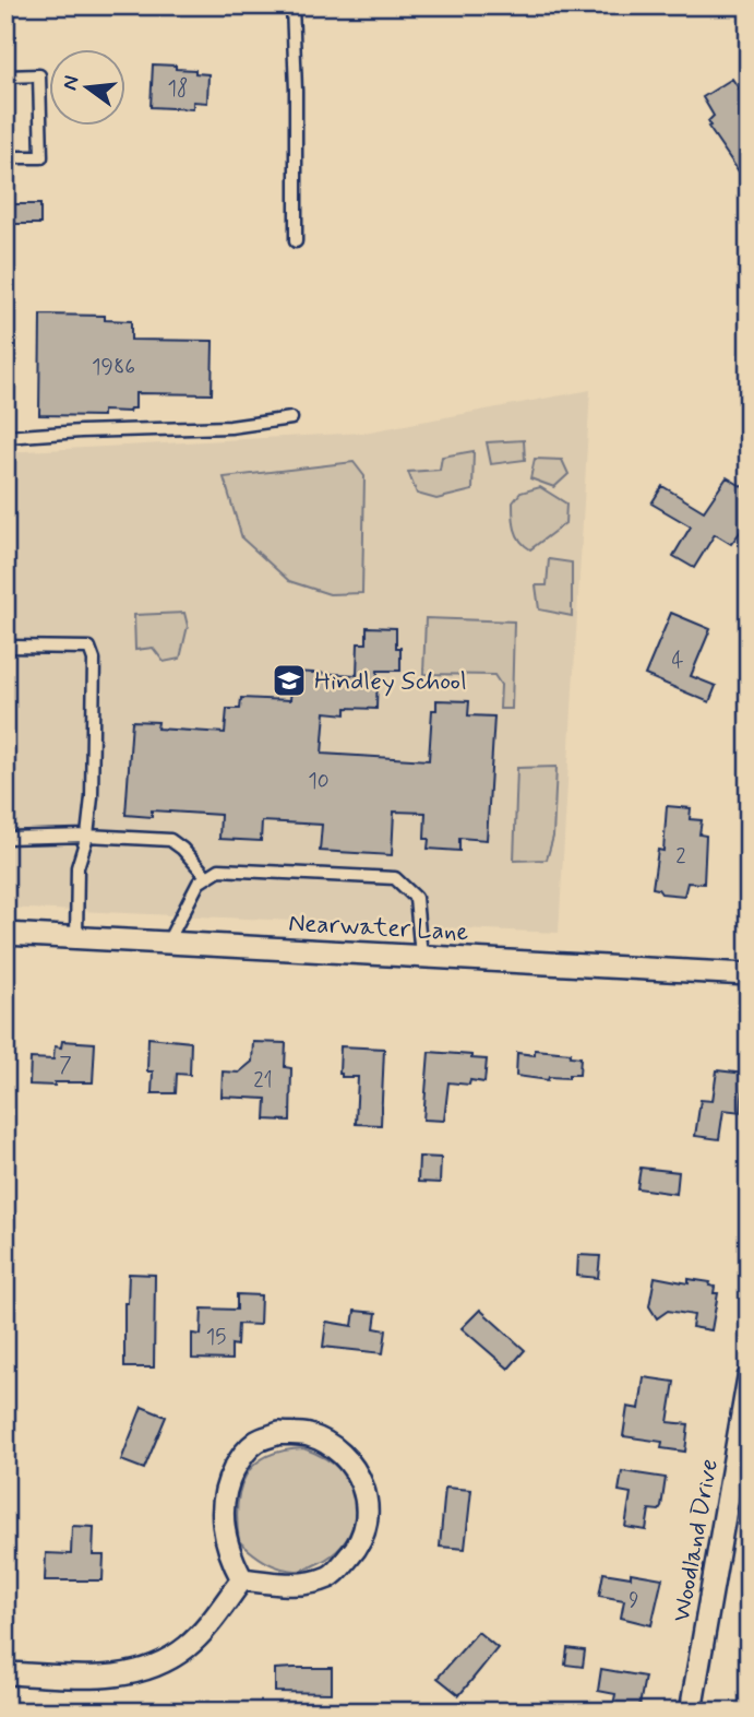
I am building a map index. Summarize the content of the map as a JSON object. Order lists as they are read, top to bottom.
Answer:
{
  "streets": {
    "street": ["Nearwater Lane", "Woodland Drive"]
  },
  "places": {
    "school or university": ["Hindley School"]
  },
  "house_numbers": [
    "18",
    "1986",
    "4",
    "10",
    "2",
    "7",
    "21",
    "15",
    "9"
  ],
  "north": "left"
}
